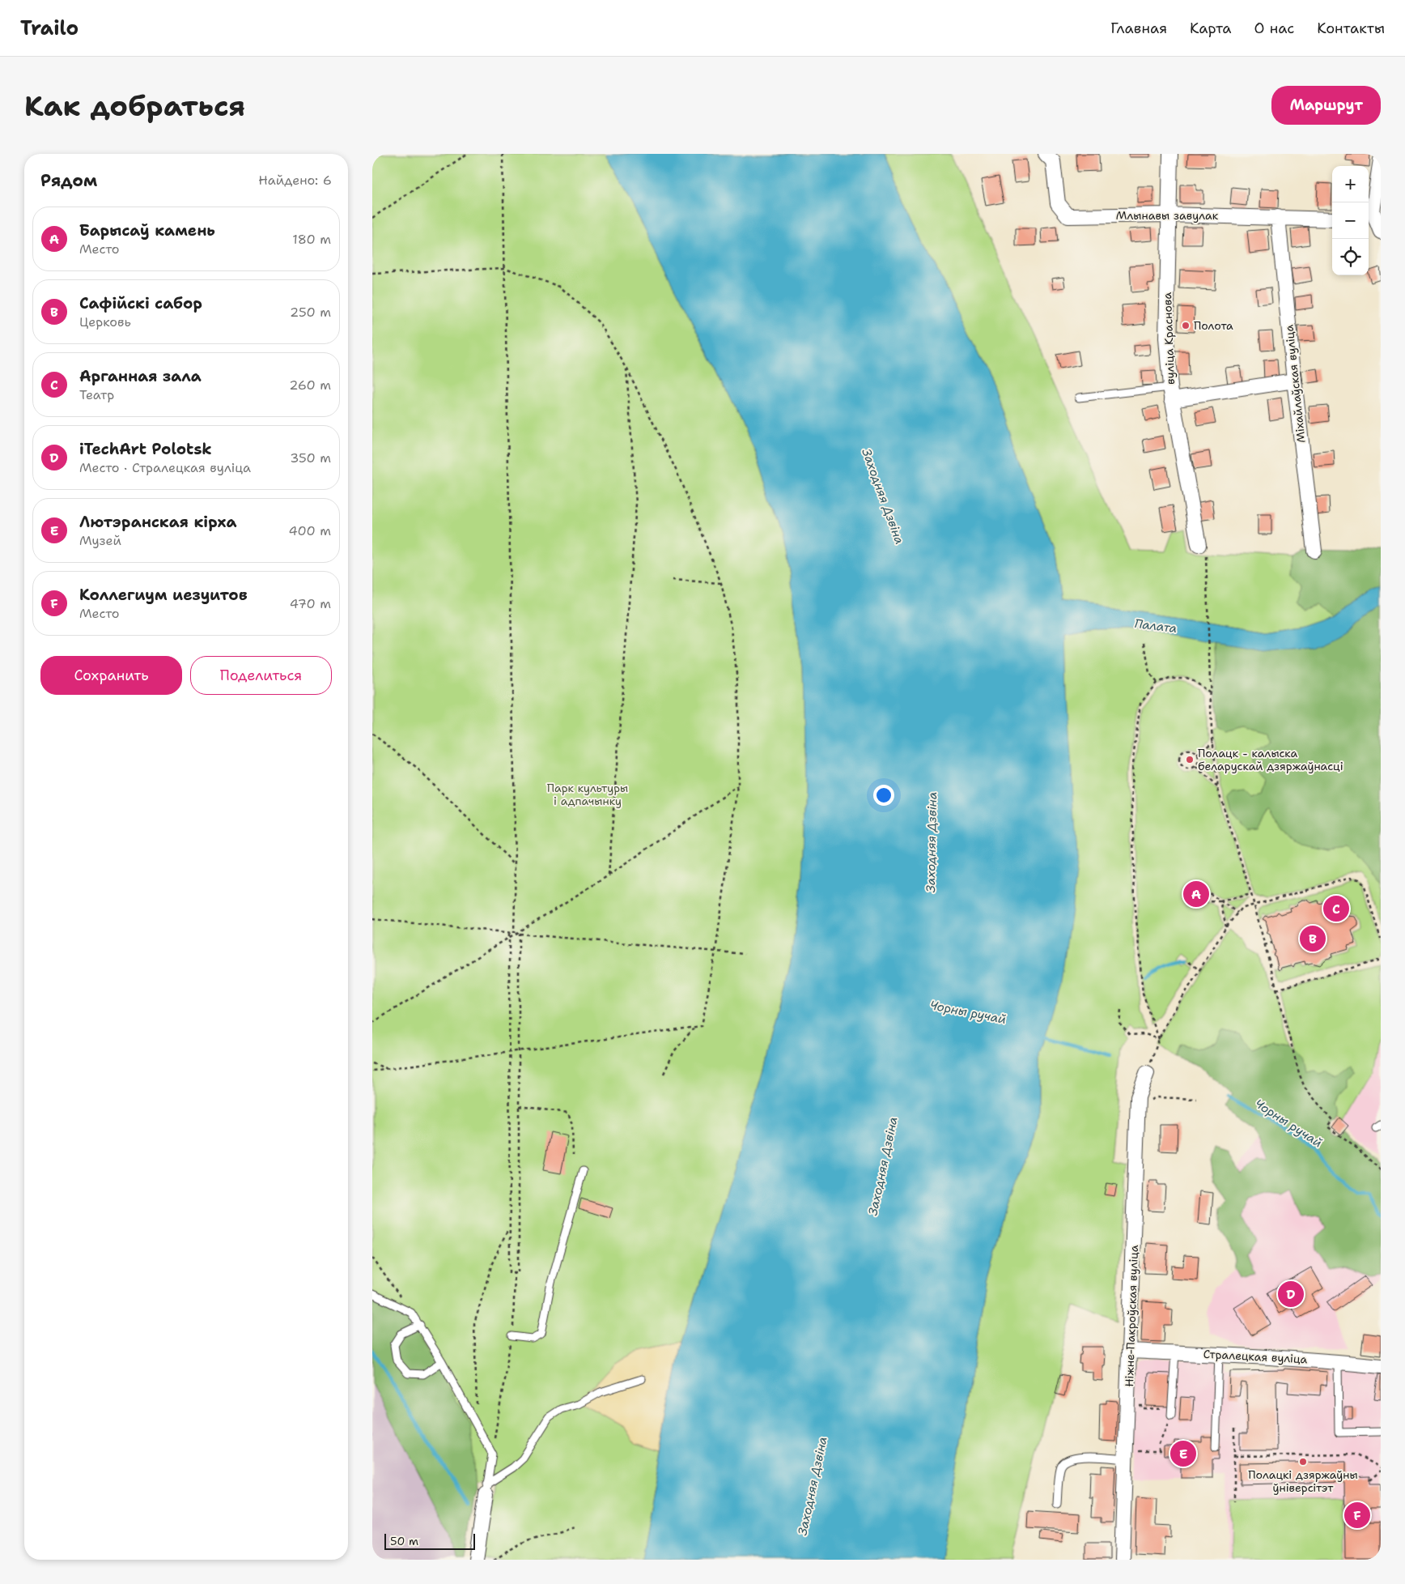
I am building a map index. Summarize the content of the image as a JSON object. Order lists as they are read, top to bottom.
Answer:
{
  "streets": {
    "street": [
      "Млынавы завулак",
      "вуліца Краснова",
      "Міхайлаўская вуліца",
      "Ніжне-Пакроўская вуліца",
      "Стралецкая вуліца"
    ]
  },
  "crossings": [
    ["Млынавы завулак", "вуліца Краснова"],
    ["Млынавы завулак", "Міхайлаўская вуліца"],
    ["Ніжне-Пакроўская вуліца", "Стралецкая вуліца"]
  ],
  "water": ["Заходняя Дзвіна", "Палата", "Чорны ручай"],
  "parks": ["Парк культуры і адпачынку"],
  "places": ["Полота", "Полацк - калыска беларускай дзяржаўнасці", "Полацкі дзяржаўны ўніверсітэт"],
  "scale_bar": "50 m",
  "page": {
    "header": "Trailo",
    "nav": [
      "Главная",
      "Карта",
      "О нас",
      "Контакты"
    ],
    "buttons": [
      "Маршрут",
      ["Сохранить", "Поделиться"]
    ],
    "title": "Как добраться",
    "heading": ["Рядом", "Найдено: 6"],
    "map_buttons": ["+", "−"],
    "list": [
      {
        "mark": "A",
        "name": "Барысаў камень",
        "note": "Место",
        "value": "180 m"
      },
      {
        "mark": "B",
        "name": "Сафійскі сабор",
        "note": "Церковь",
        "value": "250 m"
      },
      {
        "mark": "C",
        "name": "Арганная зала",
        "note": "Театр",
        "value": "260 m"
      },
      {
        "mark": "D",
        "name": "iTechArt Polotsk",
        "note": "Место · Стралецкая вуліца",
        "value": "350 m"
      },
      {
        "mark": "E",
        "name": "Лютэранская кірха",
        "note": "Музей",
        "value": "400 m"
      },
      {
        "mark": "F",
        "name": "Коллегиум иезуитов",
        "note": "Место",
        "value": "470 m"
      }
    ],
    "pins": [
      "A",
      "C",
      "B",
      "D",
      "E",
      "F"
    ],
    "scale": "50 m"
  }
}
